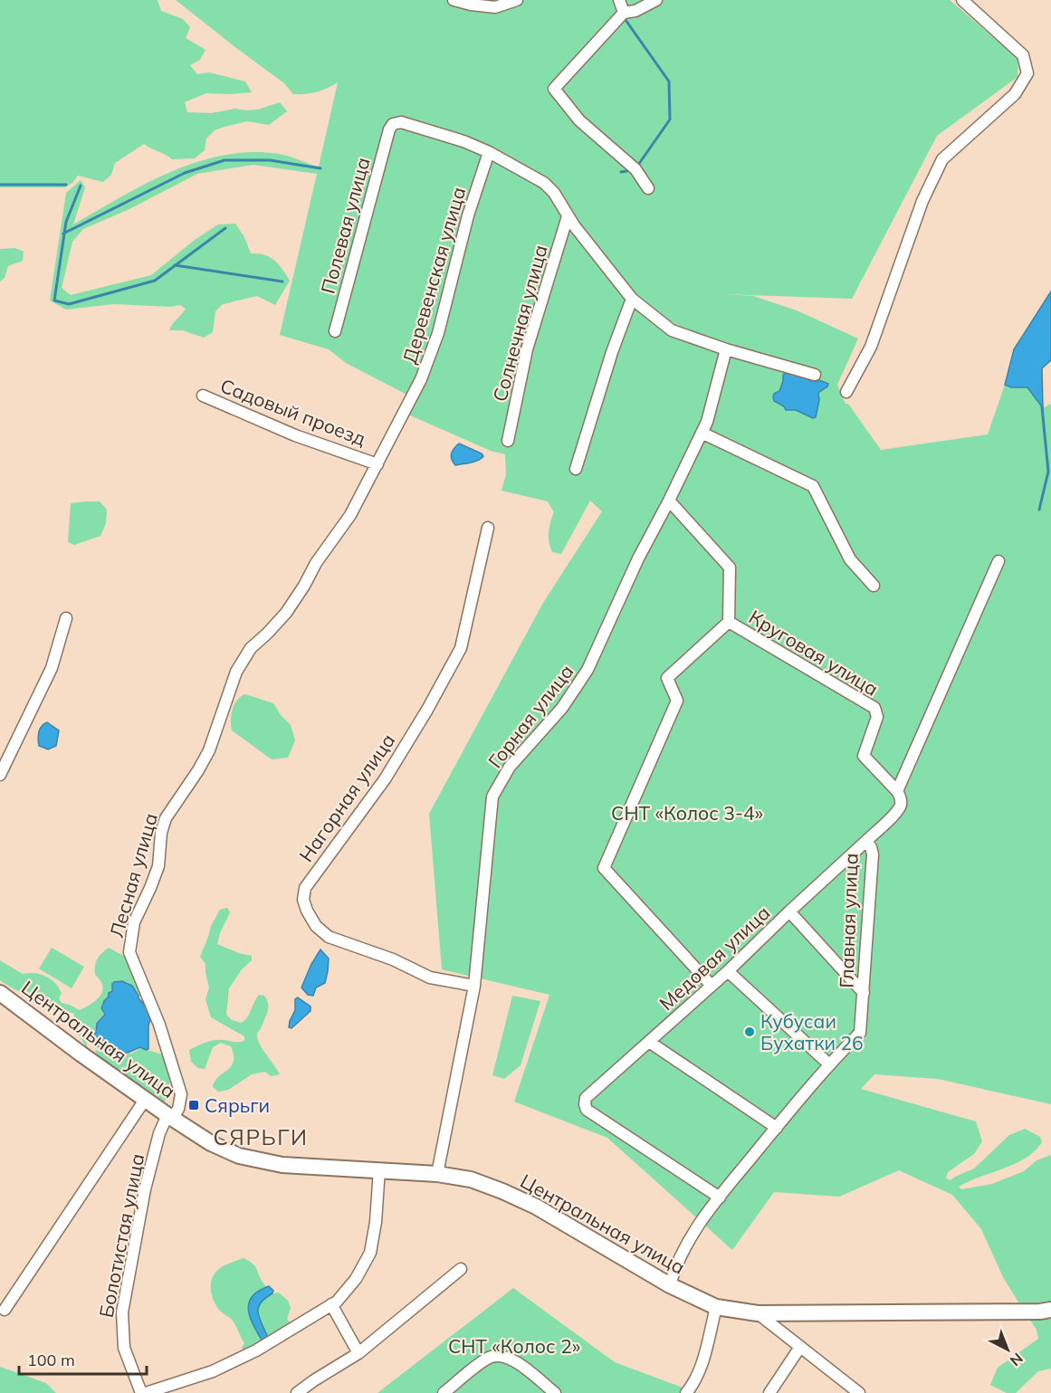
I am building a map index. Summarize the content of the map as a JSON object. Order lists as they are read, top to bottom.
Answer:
{
  "streets": {
    "street": [
      "Полевая улица",
      "Деревенская улица",
      "Солнечная улица",
      "Садовый проезд",
      "Круговая улица",
      "Горная улица",
      "Нагорная улица",
      "Лесная улица",
      "Главная улица",
      "Медовая улица",
      "Центральная улица",
      "Болотистая улица"
    ]
  },
  "crossings": [
    ["Полевая улица", "Деревенская улица"],
    ["Деревенская улица", "Садовый проезд"],
    ["Деревенская улица", "Лесная улица"],
    ["Садовый проезд", "Лесная улица"],
    ["Круговая улица", "Главная улица"],
    ["Круговая улица", "Медовая улица"],
    ["Горная улица", "Нагорная улица"],
    ["Горная улица", "Центральная улица"],
    ["Лесная улица", "Центральная улица"],
    ["Лесная улица", "Болотистая улица"],
    ["Главная улица", "Медовая улица"],
    ["Главная улица", "Центральная улица"],
    ["Центральная улица", "Болотистая улица"]
  ],
  "districts": ["СЯРЬГИ"],
  "parks": ["СНТ «Колос 3-4»", "СНТ «Колос 2»"],
  "places": {
    "other": ["Кубусаи Бухатки 26"],
    "transit": ["Сярьги"]
  },
  "scale_bar": "100 m",
  "north": "bottom right"
}
